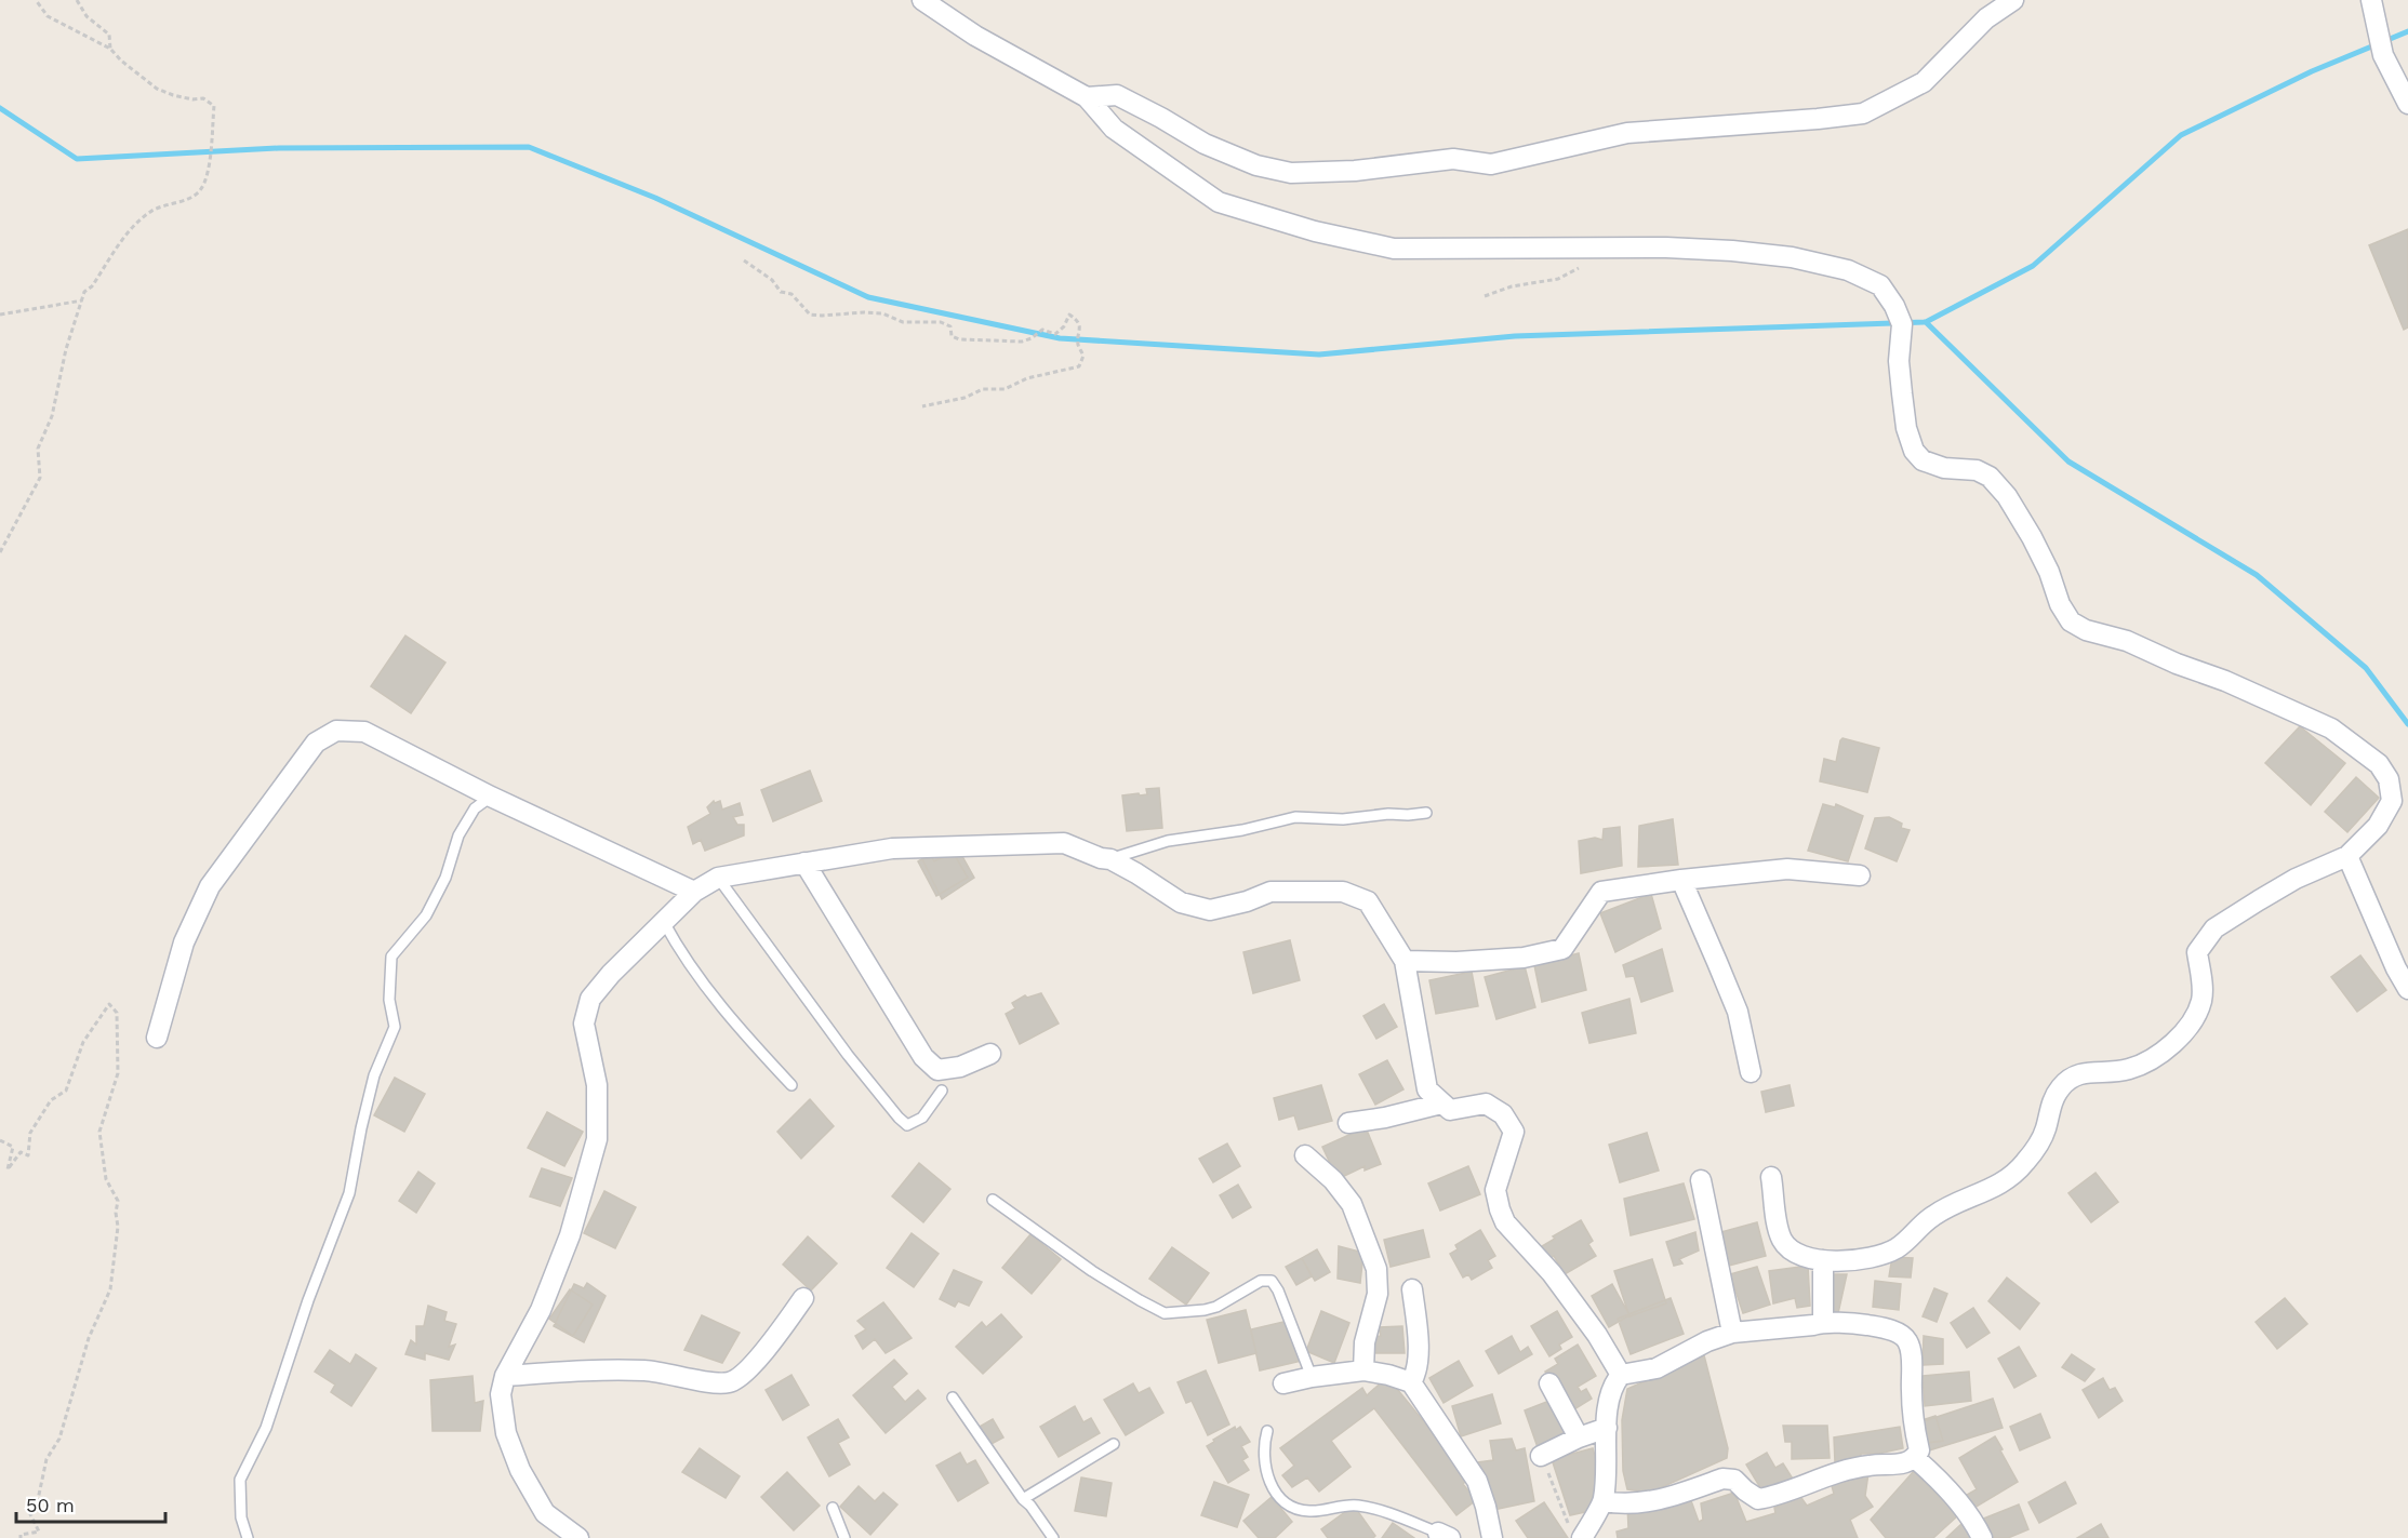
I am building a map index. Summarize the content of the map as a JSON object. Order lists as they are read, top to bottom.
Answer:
{
  "scale_bar": "50 m"
}
